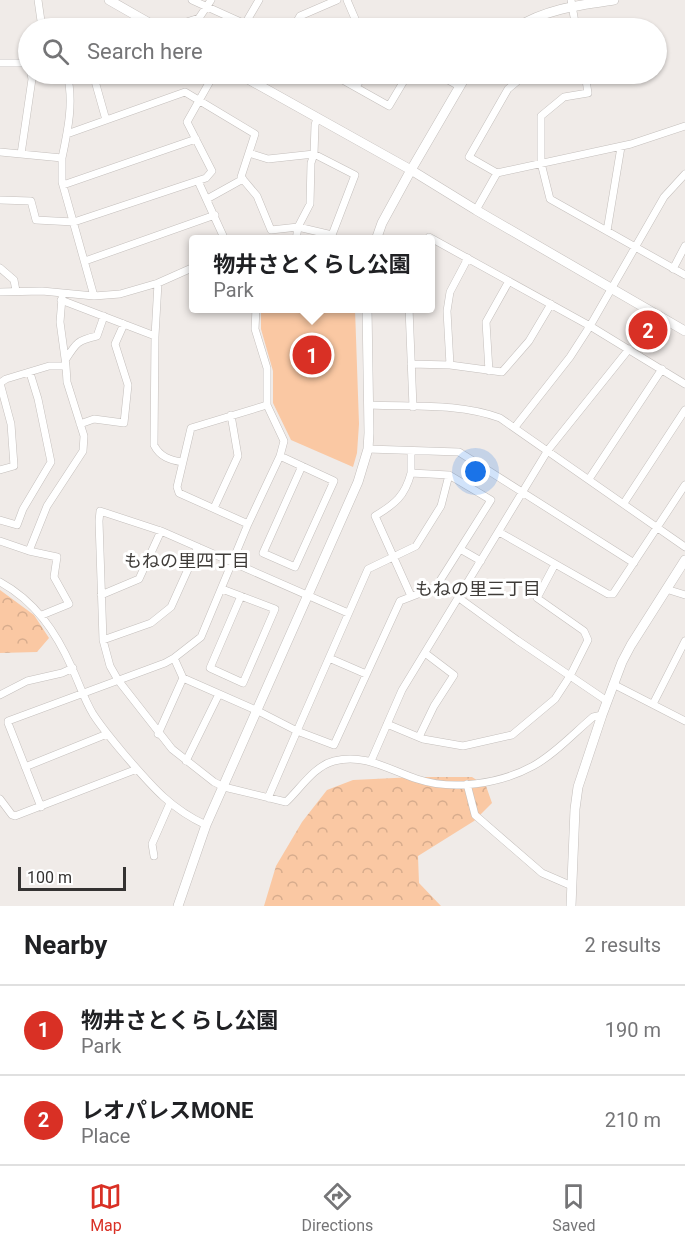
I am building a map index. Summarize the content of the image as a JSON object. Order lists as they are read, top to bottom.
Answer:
{
  "districts": ["もねの里四丁目", "もねの里三丁目"],
  "scale_bar": "100 m",
  "page": {
    "search": "Search here",
    "popup": ["物井さとくらし公園", "Park"],
    "pins": ["2", "1"],
    "scale": "100 m",
    "heading": ["Nearby", "2 results"],
    "list": [
      {
        "mark": "1",
        "name": "物井さとくらし公園",
        "note": "Park",
        "value": "190 m"
      },
      {
        "mark": "2",
        "name": "レオパレスMONE",
        "note": "Place",
        "value": "210 m"
      }
    ],
    "nav": ["Map", "Directions", "Saved"]
  }
}
